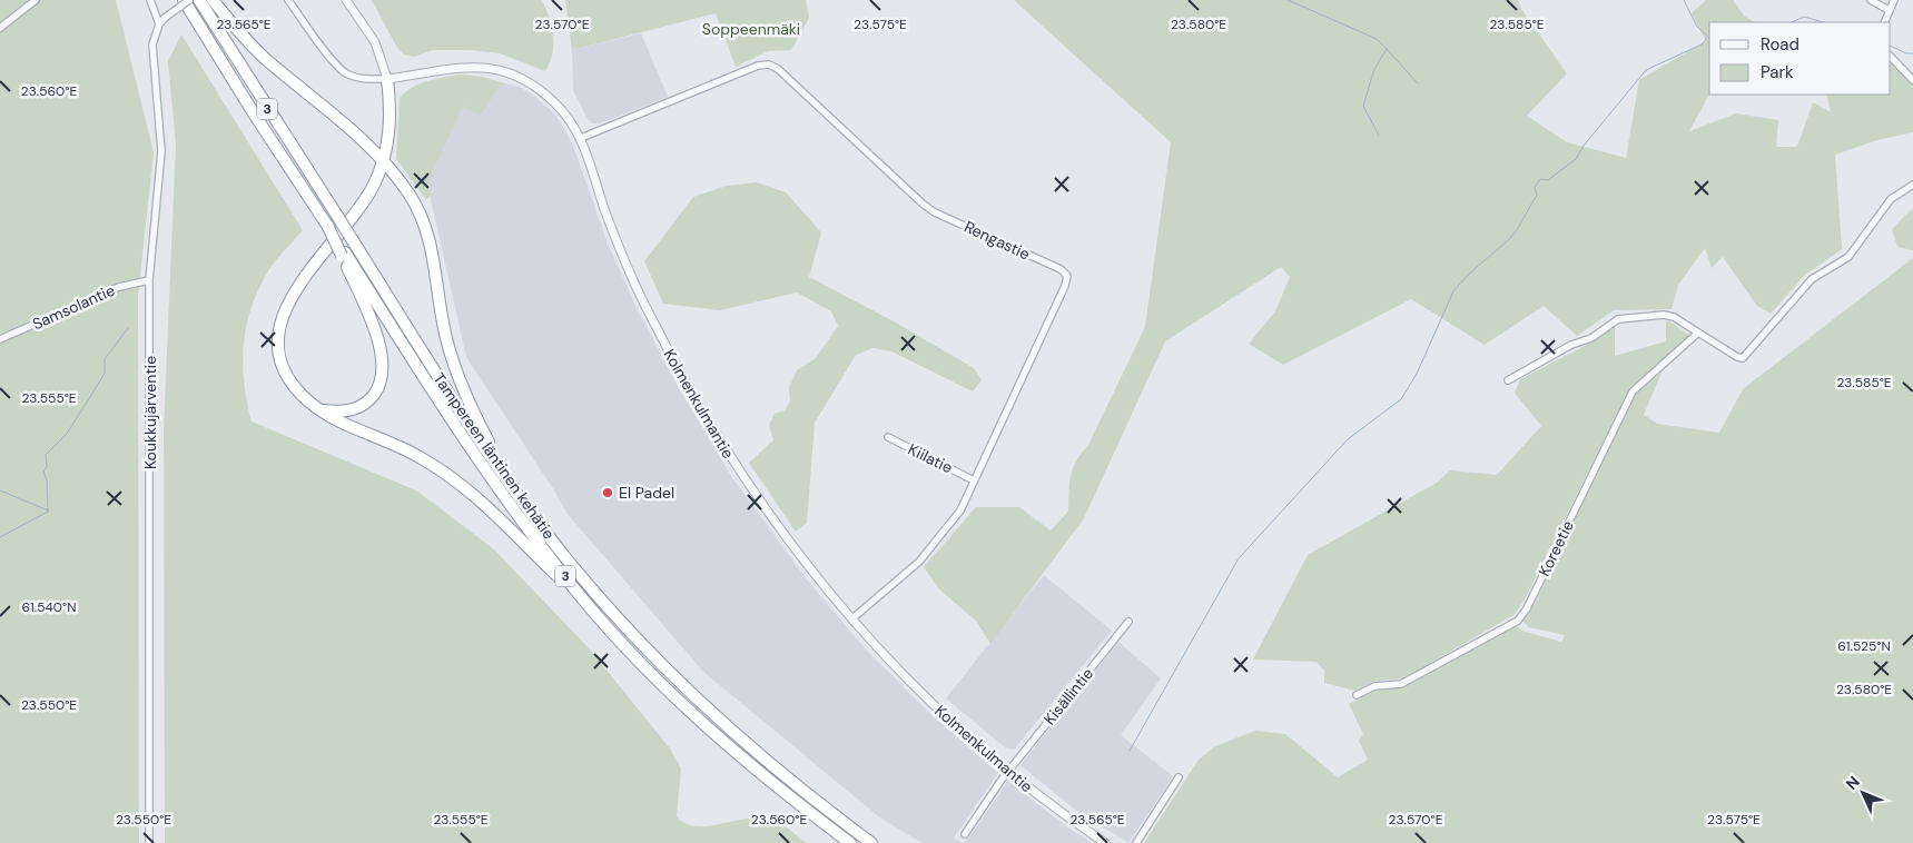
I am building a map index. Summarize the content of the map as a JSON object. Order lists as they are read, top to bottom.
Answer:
{
  "streets": {
    "highway": ["3", "Tampereen läntinen kehätie"],
    "street": [
      "Rengastie",
      "Samsolantie",
      "Kolmenkulmantie",
      "Koukkujärventie",
      "Kiilatie",
      "Koreetie",
      "Kisällintie"
    ]
  },
  "crossings": [
    ["Rengastie", "Kolmenkulmantie"],
    ["Rengastie", "Kiilatie"],
    ["Samsolantie", "Koukkujärventie"],
    ["Kolmenkulmantie", "Kisällintie"]
  ],
  "parks": ["Soppeenmäki"],
  "places": ["El Padel"],
  "legend": ["Road", "Park"],
  "north": "top left",
  "coordinates": [
    "23.565°E",
    "23.570°E",
    "23.575°E",
    "23.580°E",
    "23.585°E",
    "23.560°E",
    "23.555°E",
    "61.540°N",
    "61.525°N",
    "23.550°E"
  ]
}
